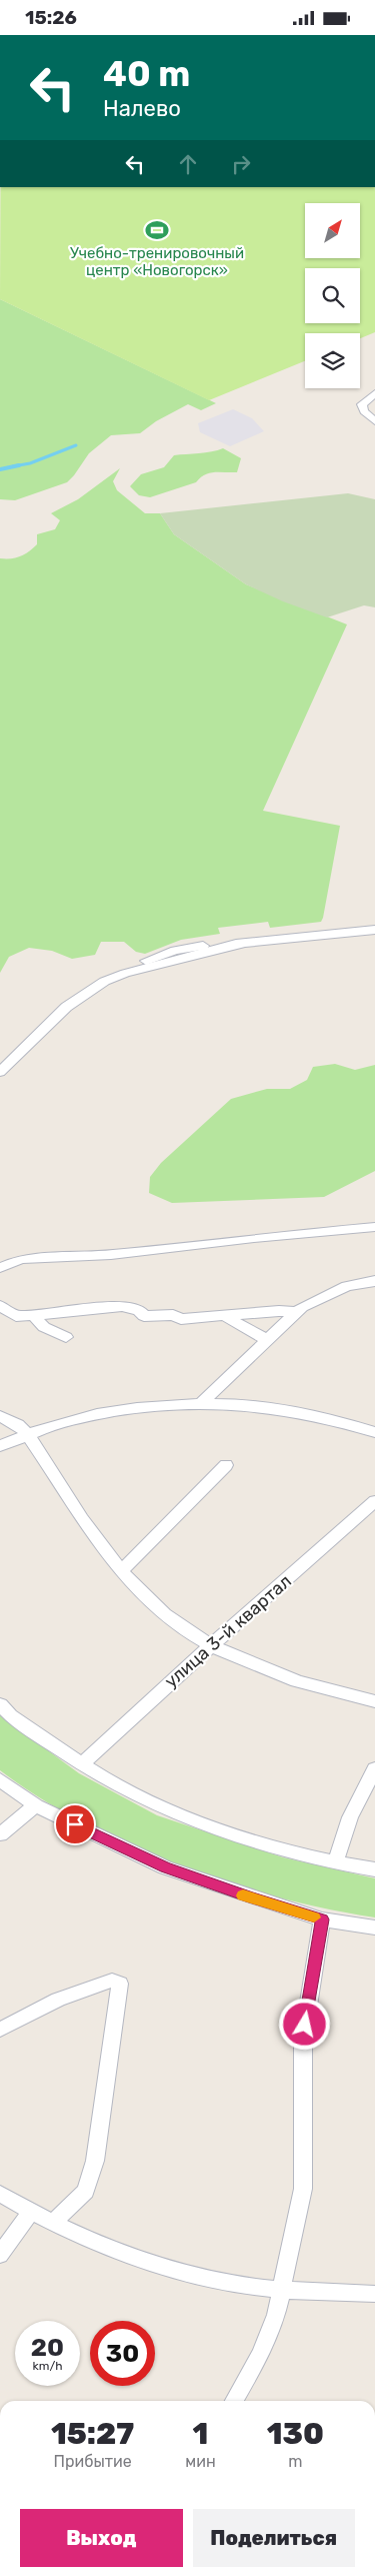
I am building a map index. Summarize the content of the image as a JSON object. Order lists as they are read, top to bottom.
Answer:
{
  "streets": {
    "street": ["улица 3-й квартал"]
  },
  "places": {
    "sports": ["Учебно-тренировочный центр «Новогорск»"]
  },
  "north": "top right",
  "page": {
    "status": "15:26",
    "turn": ["40 m", "Налево"],
    "speed": "20 km/h",
    "limit": "30",
    "eta": [
      "15:27",
      "Прибытие",
      "1",
      "мин",
      "130",
      "m"
    ],
    "buttons": ["Выход", "Поделиться"]
  }
}
